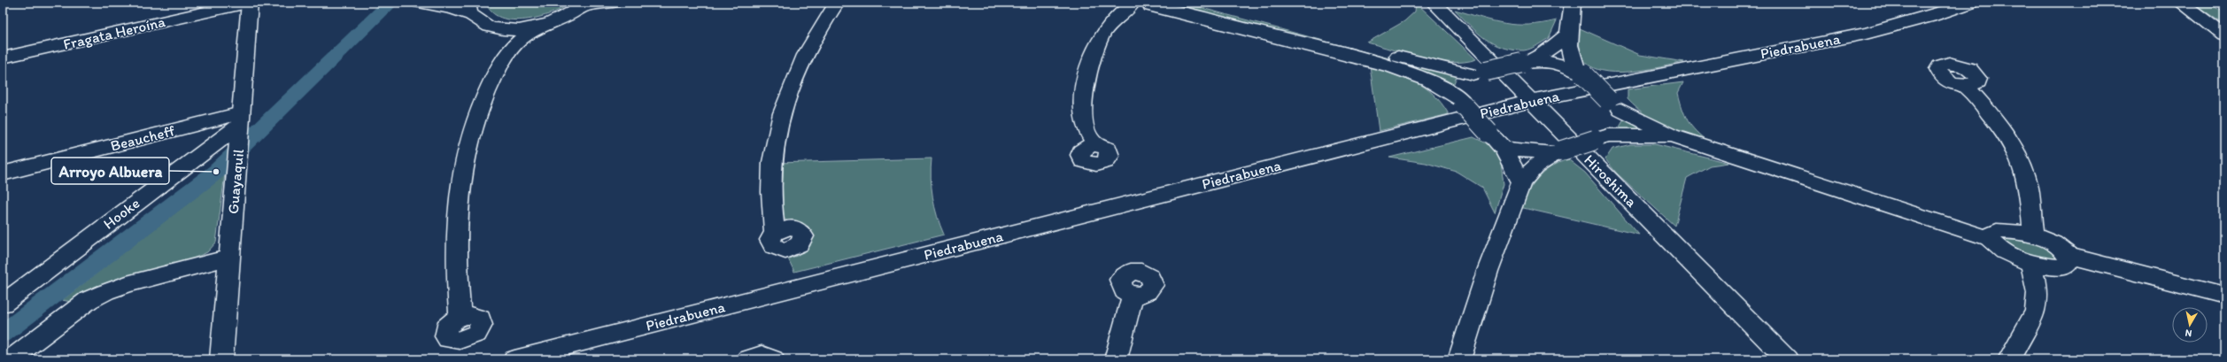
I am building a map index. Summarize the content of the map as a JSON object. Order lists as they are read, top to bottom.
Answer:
{
  "streets": {
    "street": [
      "Fragata Heroína",
      "Piedrabuena",
      "Beaucheff",
      "Hiroshima",
      "Guayaquil",
      "Hooke"
    ]
  },
  "crossings": [
    ["Piedrabuena", "Hiroshima"],
    ["Beaucheff", "Guayaquil"],
    ["Beaucheff", "Hooke"],
    ["Guayaquil", "Hooke"]
  ],
  "places": ["Arroyo Albuera"],
  "north": "bottom"
}
